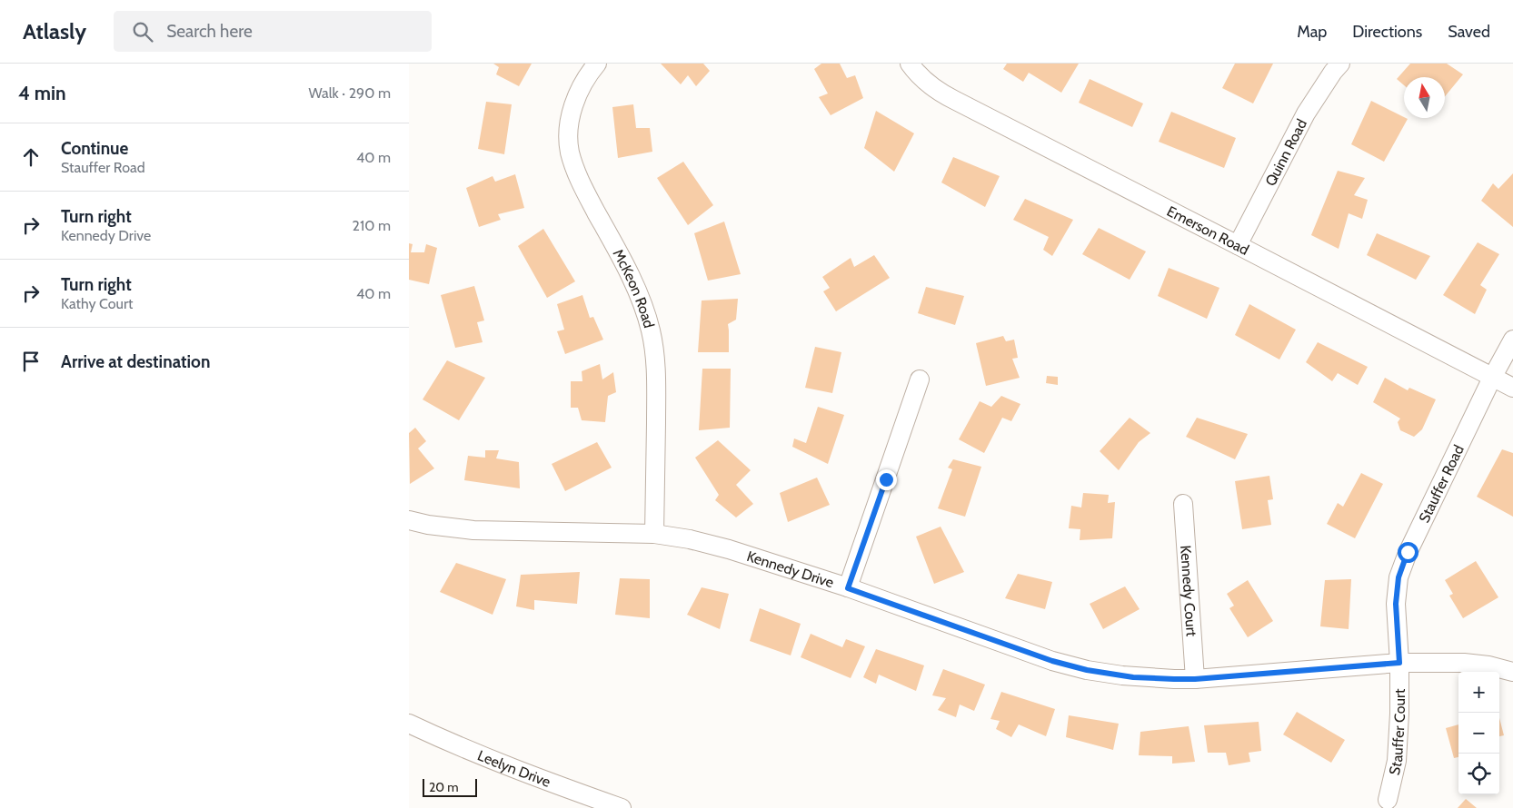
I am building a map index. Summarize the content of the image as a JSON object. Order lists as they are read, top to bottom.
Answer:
{
  "streets": {
    "street": [
      "Quinn Road",
      "Emerson Road",
      "McKeon Road",
      "Stauffer Road",
      "Kennedy Drive",
      "Kennedy Court",
      "Stauffer Court",
      "Leelyn Drive"
    ]
  },
  "crossings": [
    ["Quinn Road", "Emerson Road"],
    ["Emerson Road", "Stauffer Road"],
    ["McKeon Road", "Kennedy Drive"],
    ["Stauffer Road", "Kennedy Drive"],
    ["Stauffer Road", "Stauffer Court"],
    ["Kennedy Drive", "Kennedy Court"],
    ["Kennedy Drive", "Stauffer Court"]
  ],
  "scale_bar": "20 m",
  "north": "top",
  "page": {
    "header": "Atlasly",
    "search": "Search here",
    "nav": ["Map", "Directions", "Saved"],
    "heading": ["4 min", "Walk · 290 m"],
    "list": [
      ["Continue", "Stauffer Road", "40 m"],
      ["Turn right", "Kennedy Drive", "210 m"],
      ["Turn right", "Kathy Court", "40 m"],
      "Arrive at destination"
    ],
    "map_buttons": ["+", "−"],
    "scale": "20 m"
  }
}
